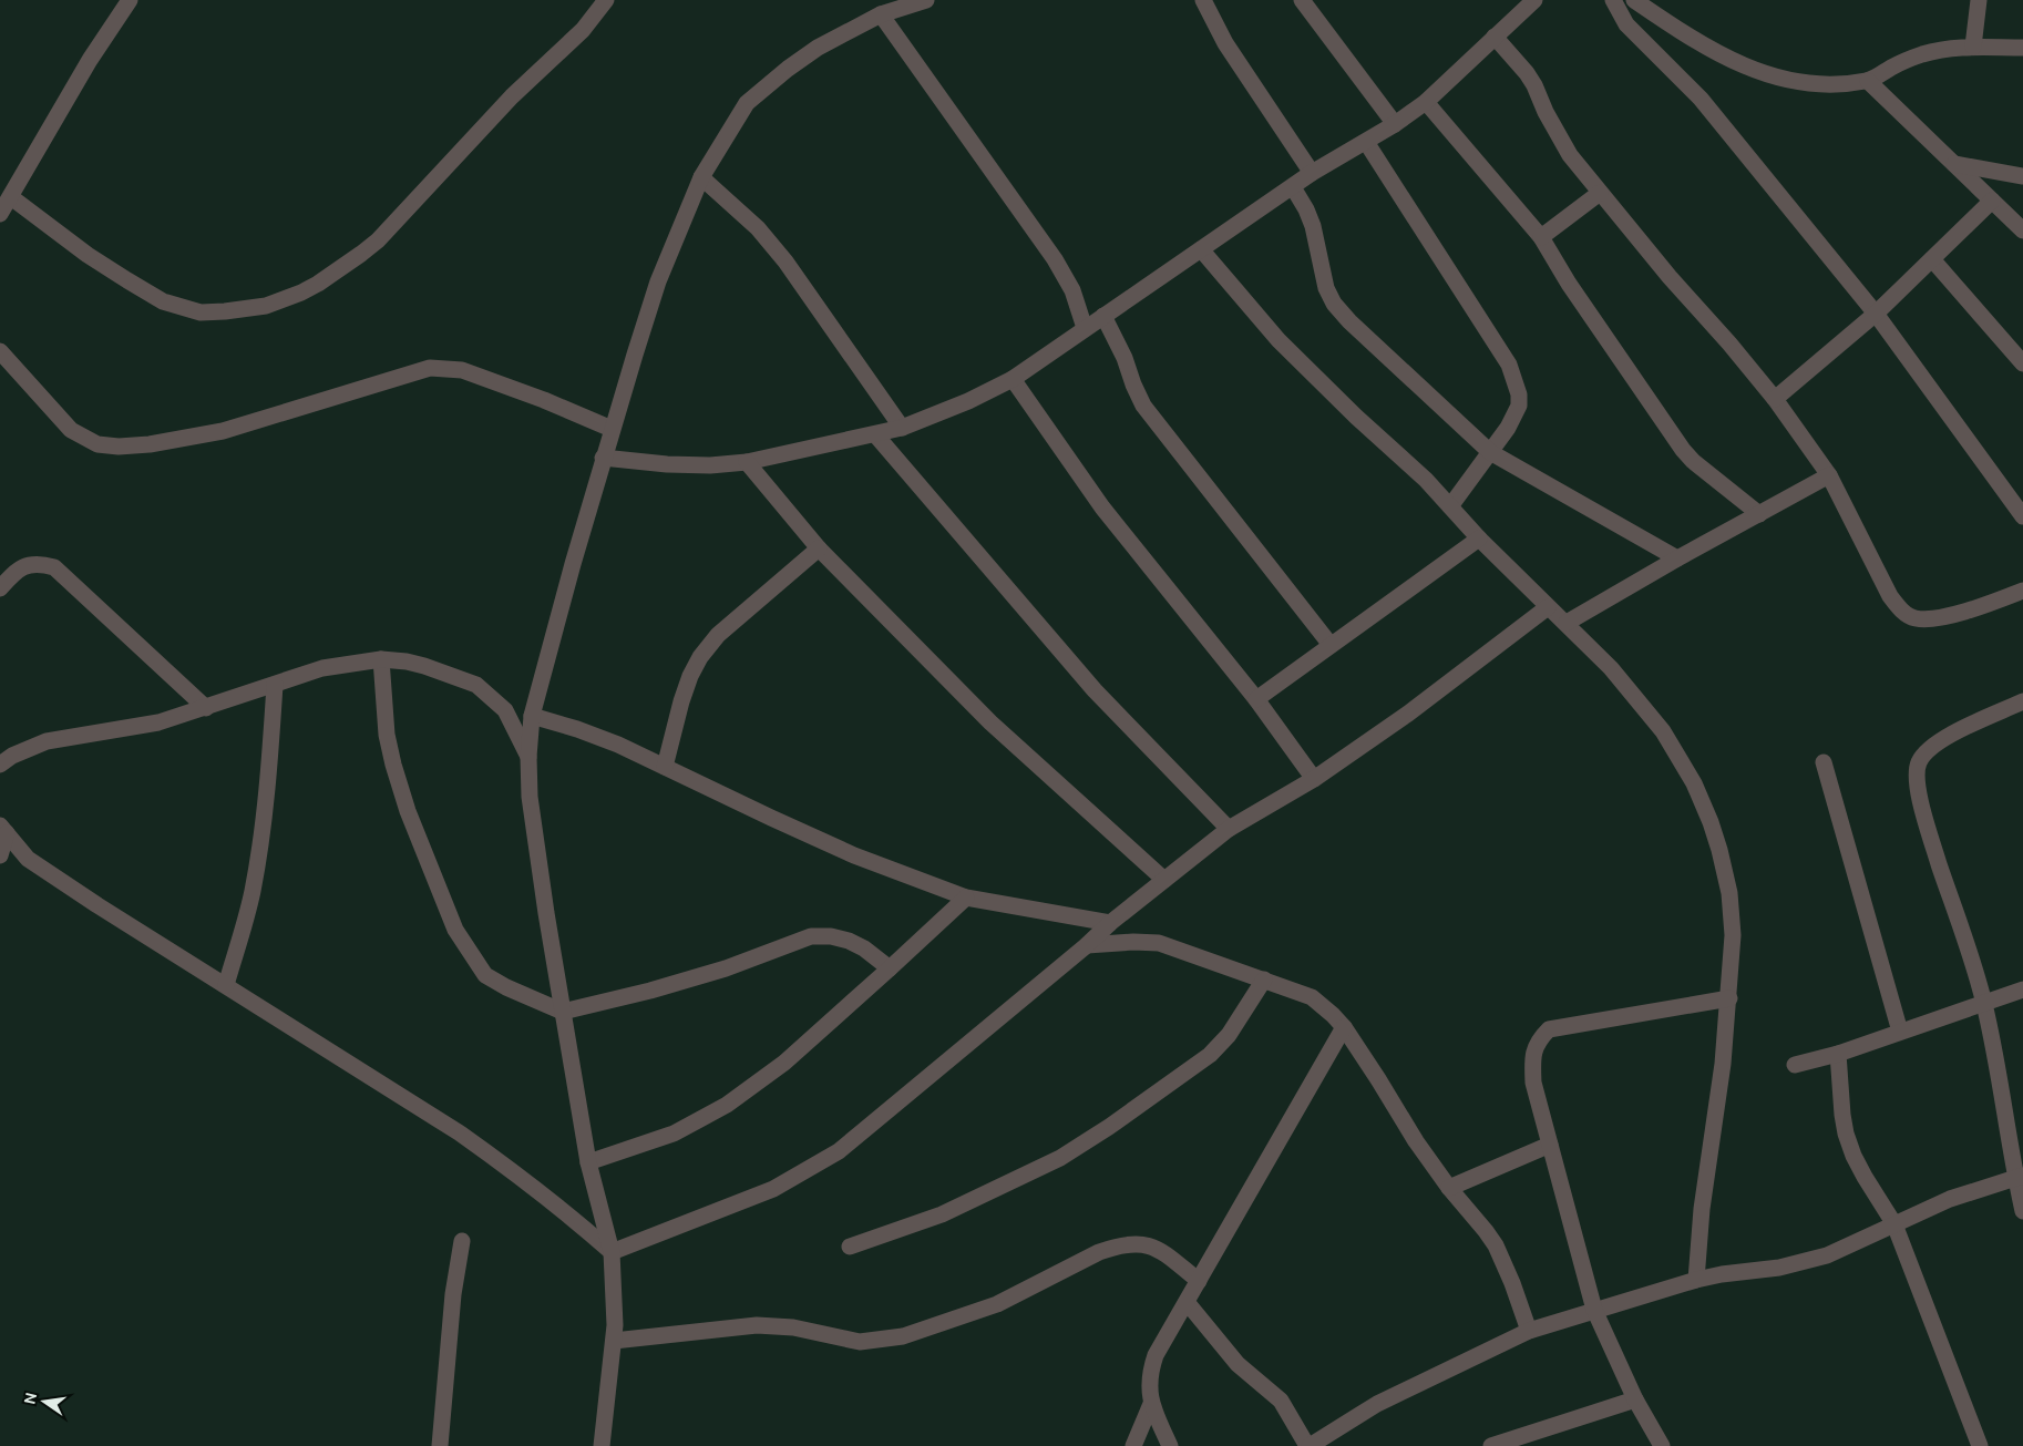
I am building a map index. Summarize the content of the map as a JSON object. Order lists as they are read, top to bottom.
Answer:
{
  "north": "left"
}
